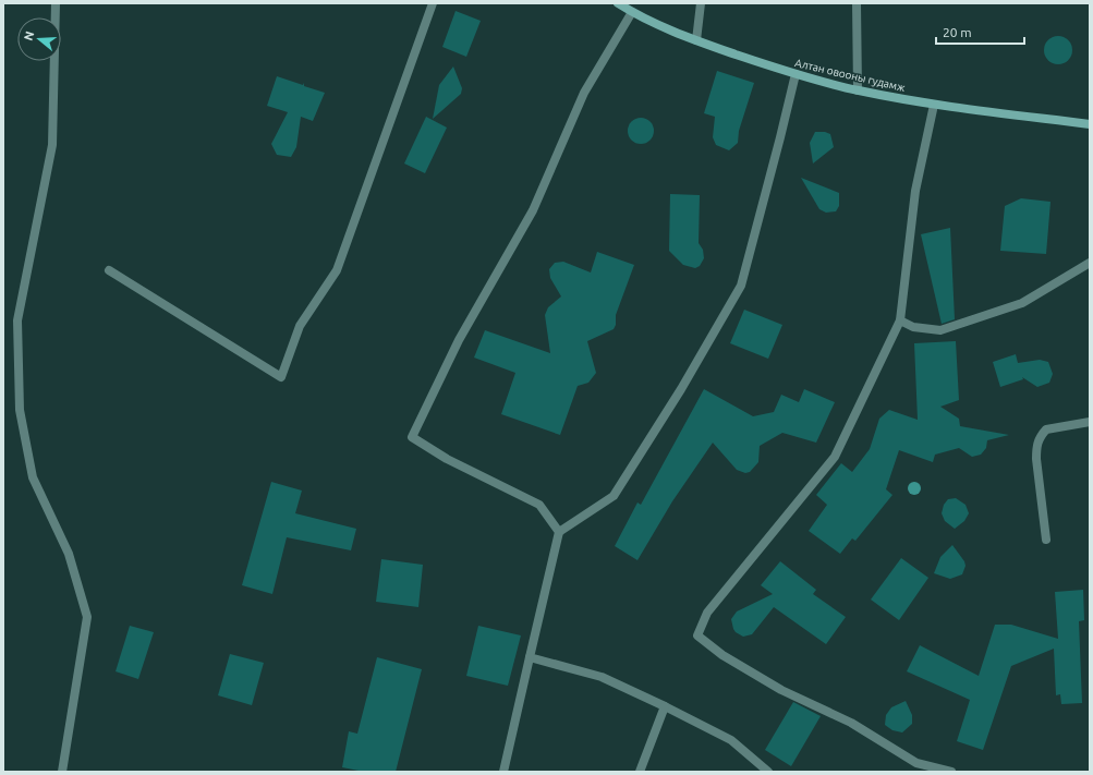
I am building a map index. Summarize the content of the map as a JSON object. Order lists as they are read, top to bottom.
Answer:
{
  "streets": {
    "main road": ["Алтан овооны гудамж"]
  },
  "scale_bar": "20 m",
  "north": "left"
}
